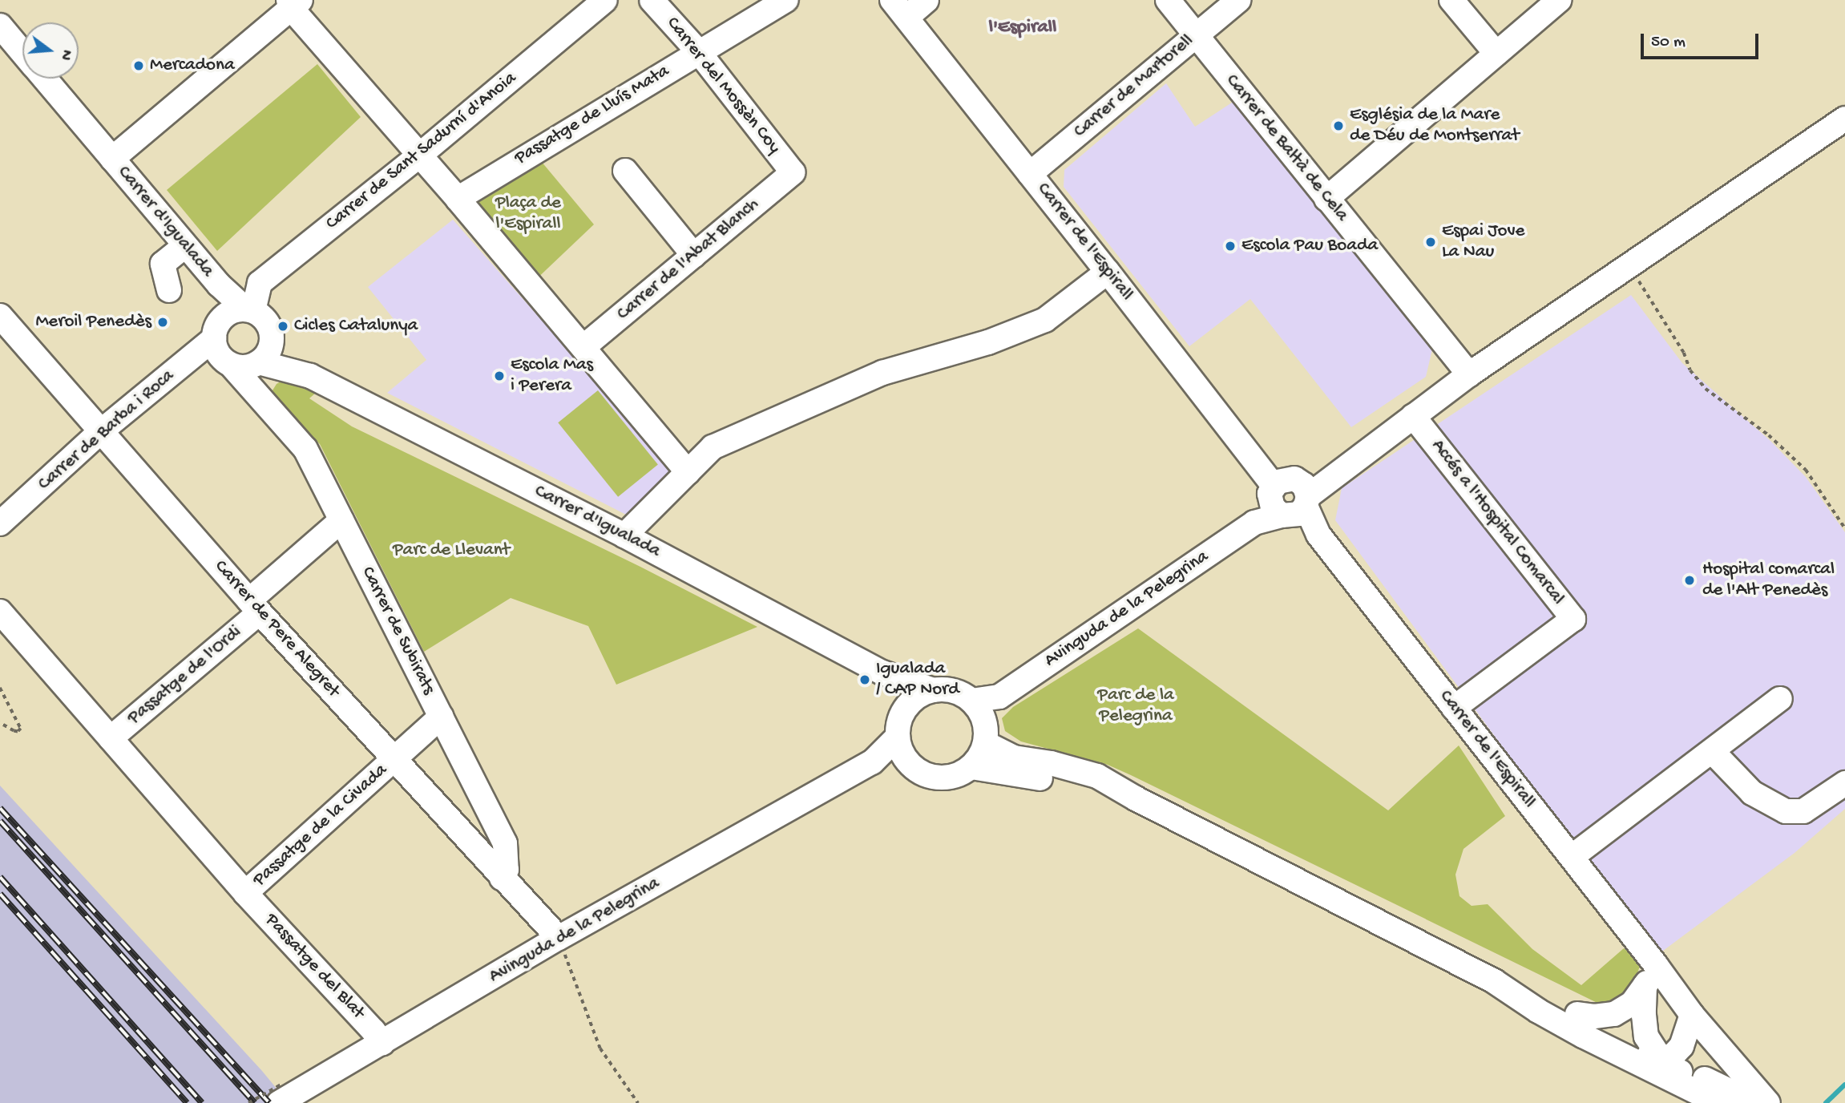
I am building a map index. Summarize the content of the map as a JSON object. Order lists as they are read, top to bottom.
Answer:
{
  "streets": {
    "street": [
      "Carrer del Mossèn Coy",
      "Carrer de Martorell",
      "Passatge de Lluís Mata",
      "Carrer de Baltà de Cela",
      "Carrer de Sant Sadurní d'Anoia",
      "Carrer d'Igualada",
      "Carrer de l'Espirall",
      "Carrer de l'Abat Blanch",
      "Carrer de Barba i Roca",
      "Accés a l'Hospital Comarcal",
      "Avinguda de la Pelegrina",
      "Carrer de Pere Alegret",
      "Carrer de Subirats",
      "Passatge de l'Ordi",
      "Passatge de la Civada",
      "Passatge del Blat"
    ]
  },
  "crossings": [
    ["Carrer del Mossèn Coy", "Passatge de Lluís Mata"],
    ["Carrer del Mossèn Coy", "Carrer de l'Abat Blanch"],
    ["Carrer de Martorell", "Carrer de Baltà de Cela"],
    ["Carrer de Martorell", "Carrer de l'Espirall"],
    ["Carrer de Sant Sadurní d'Anoia", "Carrer d'Igualada"],
    ["Carrer de Sant Sadurní d'Anoia", "Carrer de Barba i Roca"],
    ["Carrer de Sant Sadurní d'Anoia", "Carrer de Subirats"],
    ["Carrer d'Igualada", "Carrer de Barba i Roca"],
    ["Carrer d'Igualada", "Avinguda de la Pelegrina"],
    ["Carrer d'Igualada", "Carrer de Subirats"],
    ["Carrer de l'Espirall", "Accés a l'Hospital Comarcal"],
    ["Carrer de l'Espirall", "Avinguda de la Pelegrina"],
    ["Carrer de Barba i Roca", "Carrer de Pere Alegret"],
    ["Carrer de Barba i Roca", "Carrer de Subirats"],
    ["Avinguda de la Pelegrina", "Carrer de Pere Alegret"],
    ["Avinguda de la Pelegrina", "Passatge del Blat"],
    ["Carrer de Pere Alegret", "Carrer de Subirats"],
    ["Carrer de Pere Alegret", "Passatge de l'Ordi"],
    ["Carrer de Pere Alegret", "Passatge de la Civada"],
    ["Carrer de Subirats", "Passatge de l'Ordi"],
    ["Carrer de Subirats", "Passatge de la Civada"],
    ["Passatge de l'Ordi", "Passatge del Blat"],
    ["Passatge de la Civada", "Passatge del Blat"]
  ],
  "districts": ["l'Espirall"],
  "parks": ["Plaça de l'Espirall", "Parc de Llevant", "Parc de la Pelegrina"],
  "places": [
    "Mercadona",
    "Església de la Mare de Déu de Montserrat",
    "Espai Jove La Nau",
    "Escola Pau Boada",
    "Meroil Penedès",
    "Cicles Catalunya",
    "Escola Mas i Perera",
    "Hospital comarcal de l'Alt Penedès",
    "Igualada / CAP Nord"
  ],
  "scale_bar": "50 m",
  "north": "right"
}
